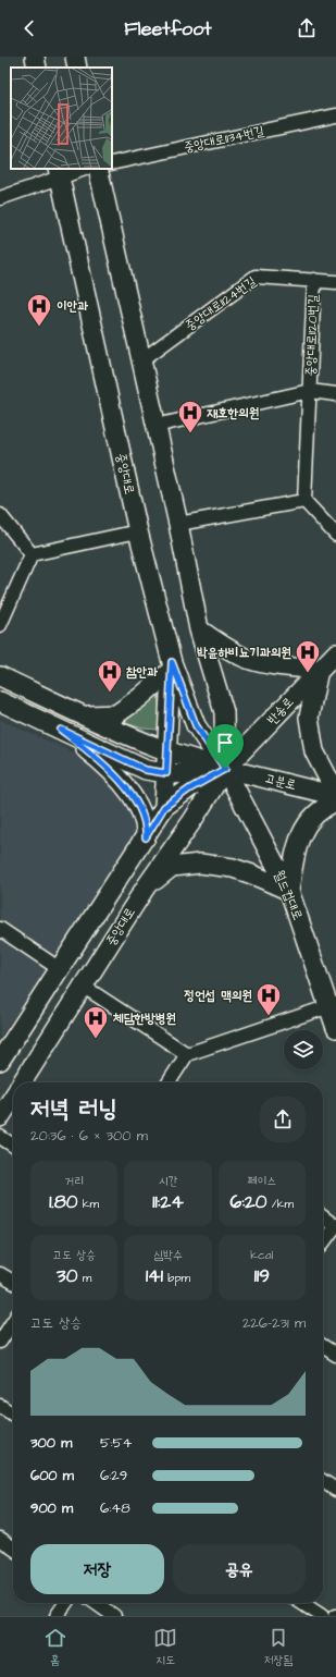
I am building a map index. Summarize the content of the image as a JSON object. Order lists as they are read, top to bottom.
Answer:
{
  "streets": {
    "main road": [
      "중앙대로",
      "반송로",
      "고분로",
      "월드컵대로"
    ],
    "street": ["중앙대로1134번길", "중앙대로1124번길", "중앙대로1120번길"]
  },
  "crossings": [
    ["중앙대로1124번길", "중앙대로1120번길"],
    ["중앙대로", "반송로"],
    ["중앙대로", "고분로"],
    ["중앙대로", "월드컵대로"],
    ["반송로", "고분로"],
    ["반송로", "월드컵대로"],
    ["고분로", "월드컵대로"]
  ],
  "places": {
    "hospital": [
      "이안과",
      "재호한의원",
      "박윤하비뇨기과의원",
      "참안과",
      "정언섭 맥의원",
      "체담한방병원"
    ]
  },
  "page": {
    "header": "Fleetfoot",
    "heading": ["저녁 러닝", "20:36 · 6 × 300 m"],
    "stats": [
      ["거리", "1.80 km"],
      ["시간", "11:24"],
      ["페이스", "6:20 /km"],
      ["고도 상승", "30 m"],
      ["심박수", "141 bpm"],
      ["kcal", "119"]
    ],
    "chart": ["고도 상승", "226–231 m"],
    "list": [
      {
        "name": "300 m",
        "note": "5:54"
      },
      {
        "name": "600 m",
        "note": "6:29"
      },
      {
        "name": "900 m",
        "note": "6:48"
      }
    ],
    "buttons": ["저장", "공유"],
    "tabs": ["홈", "지도", "저장됨"]
  }
}
